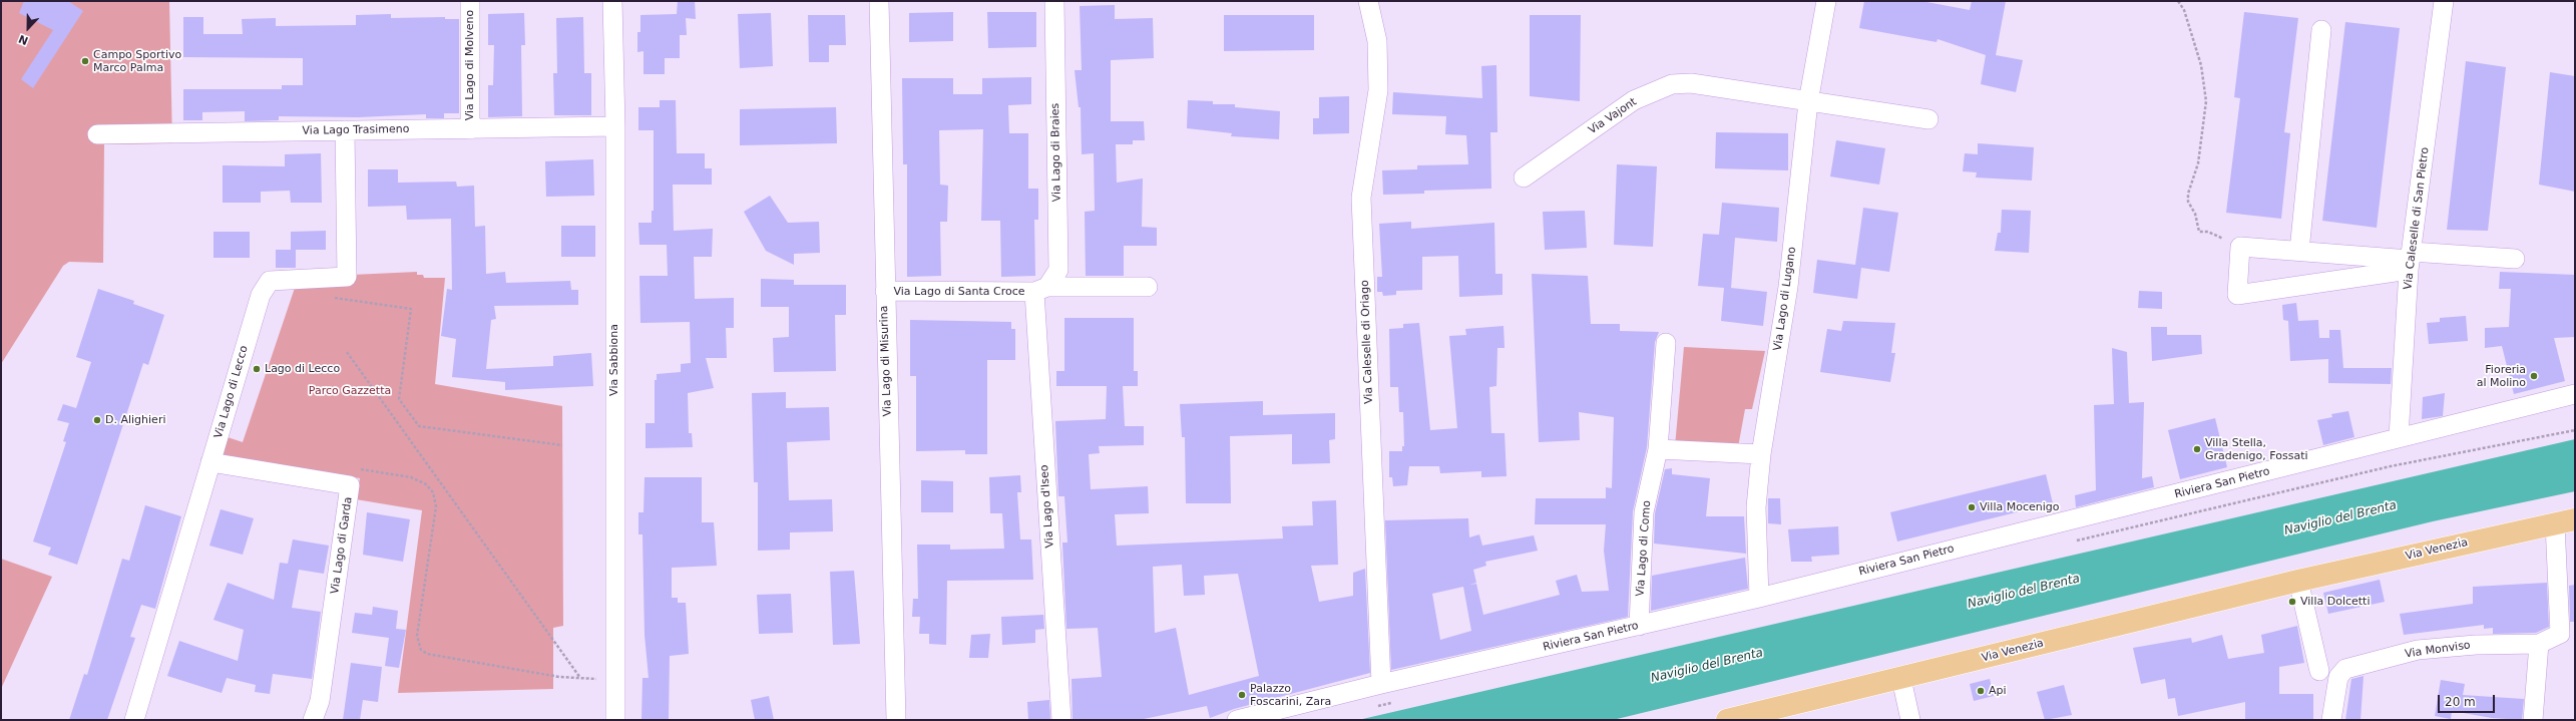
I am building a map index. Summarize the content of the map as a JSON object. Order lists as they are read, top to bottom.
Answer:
{
  "streets": {
    "main road": ["Via Venezia"],
    "street": [
      "Via Lago di Molveno",
      "Via Vajont",
      "Via Lago Trasimeno",
      "Via Lago di Braies",
      "Via Caleselle di San Pietro",
      "Via Lago di Santa Croce",
      "Via Lago di Lugano",
      "Via Caleselle di Oriago",
      "Via Sabbiona",
      "Via Lago di Misurina",
      "Via Lago di Lecco",
      "Riviera San Pietro",
      "Via Lago d'Iseo",
      "Via Lago di Garda",
      "Via Lago di Como",
      "Via Monviso"
    ]
  },
  "crossings": [
    ["Via Lago di Molveno", "Via Lago Trasimeno"],
    ["Via Vajont", "Via Lago di Lugano"],
    ["Via Lago Trasimeno", "Via Sabbiona"],
    ["Via Lago Trasimeno", "Via Lago di Lecco"],
    ["Via Lago di Braies", "Via Lago di Santa Croce"],
    ["Via Lago di Braies", "Via Lago d'Iseo"],
    ["Via Caleselle di San Pietro", "Riviera San Pietro"],
    ["Via Lago di Santa Croce", "Via Lago di Misurina"],
    ["Via Lago di Santa Croce", "Via Lago d'Iseo"],
    ["Via Lago di Lugano", "Riviera San Pietro"],
    ["Via Caleselle di Oriago", "Riviera San Pietro"],
    ["Via Lago di Lecco", "Via Lago di Garda"],
    ["Riviera San Pietro", "Via Lago di Como"]
  ],
  "water": ["Naviglio del Brenta"],
  "parks": ["Parco Gazzetta"],
  "places": [
    "Campo Sportivo Marco Palma",
    "Lago di Lecco",
    "Fioreria al Molino",
    "D. Alighieri",
    "Villa Stella, Gradenigo, Fossati",
    "Villa Mocenigo",
    "Villa Dolcetti",
    "Api",
    "Palazzo Foscarini, Zara"
  ],
  "scale_bar": "20 m",
  "north": "bottom"
}
